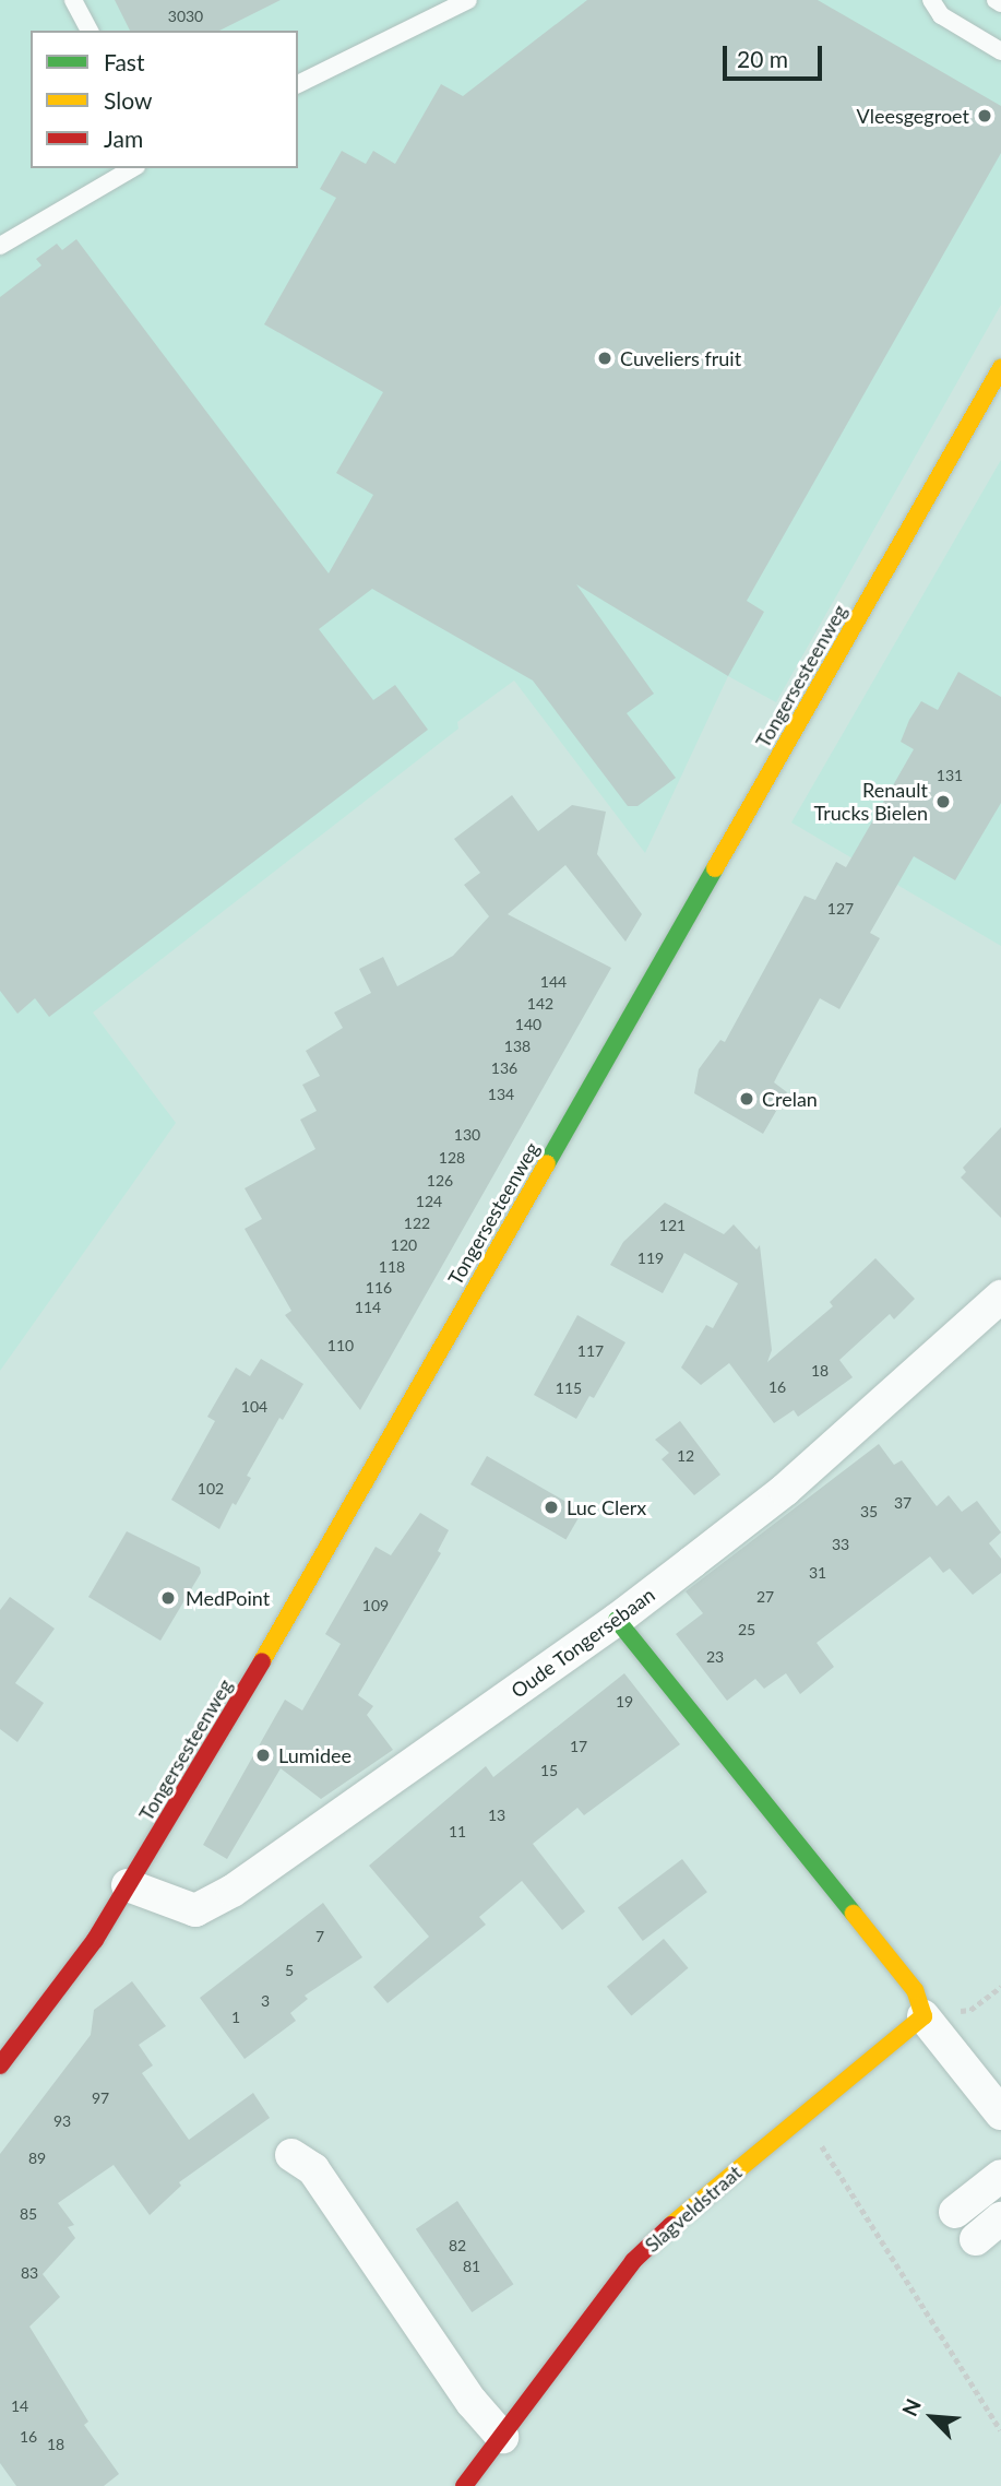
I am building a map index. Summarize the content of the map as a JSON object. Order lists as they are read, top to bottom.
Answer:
{
  "streets": {
    "main road": ["Tongersesteenweg", "Slagveldstraat"],
    "street": ["Oude Tongersebaan"]
  },
  "crossings": [
    ["Tongersesteenweg", "Oude Tongersebaan"]
  ],
  "places": [
    "Vleesgegroet",
    "Cuveliers fruit",
    "Renault Trucks Bielen",
    "Crelan",
    "Luc Clerx",
    "MedPoint",
    "Lumidee"
  ],
  "house_numbers": [
    "3030",
    "131",
    "127",
    "144",
    "142",
    "140",
    "138",
    "136",
    "134",
    "130",
    "128",
    "126",
    "124",
    "122",
    "121",
    "120",
    "119",
    "118",
    "116",
    "114",
    "110",
    "117",
    "18",
    "16",
    "115",
    "104",
    "12",
    "102",
    "37",
    "35",
    "33",
    "31",
    "27",
    "109",
    "25",
    "23",
    "19",
    "17",
    "15",
    "13",
    "11",
    "7",
    "5",
    "3",
    "1",
    "97",
    "93",
    "89",
    "85",
    "82",
    "81",
    "83",
    "14",
    "16",
    "18"
  ],
  "legend": ["Fast", "Slow", "Jam"],
  "scale_bar": "20 m",
  "north": "top left"
}
